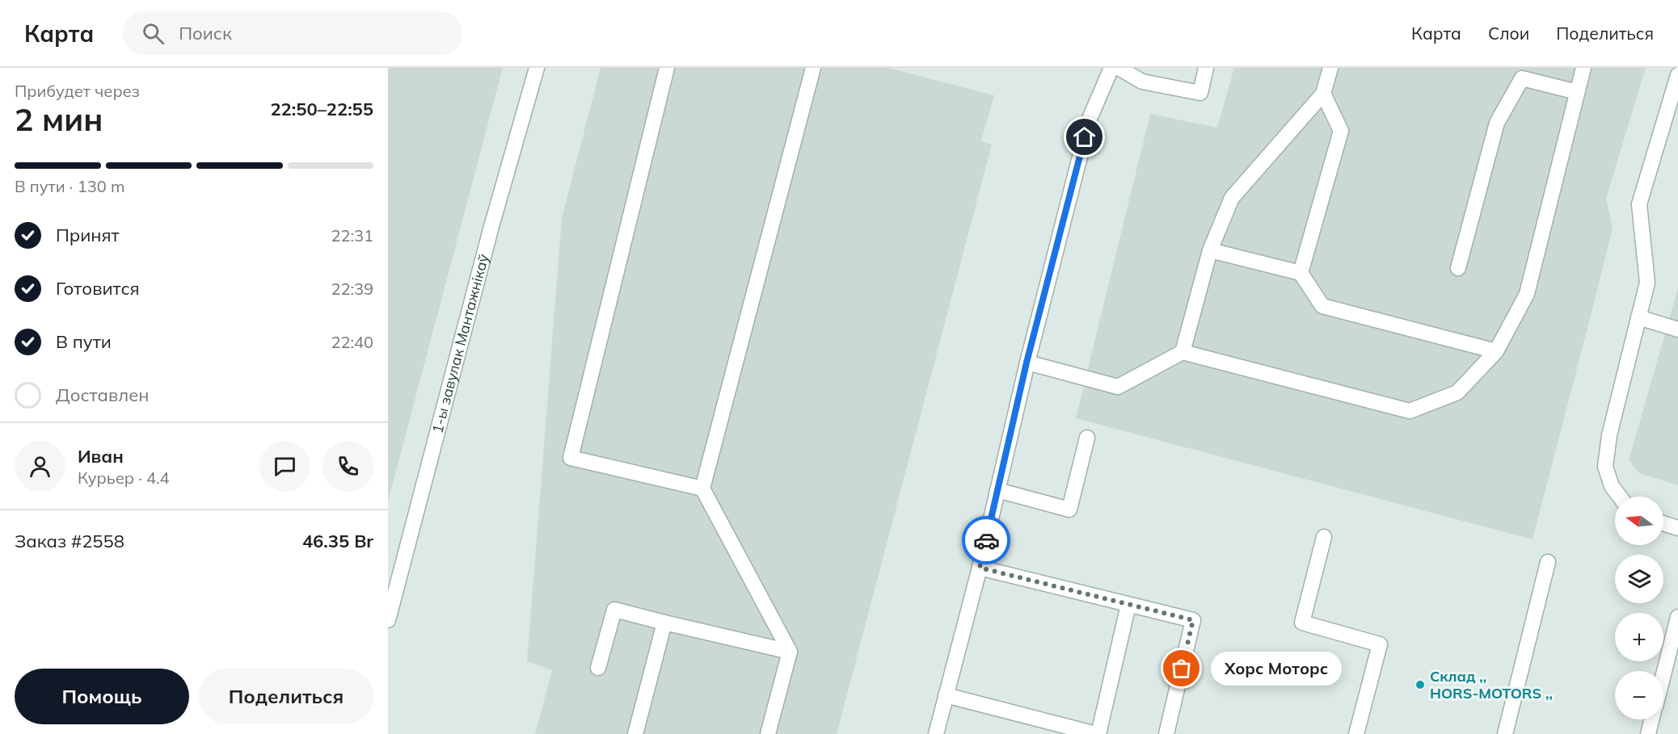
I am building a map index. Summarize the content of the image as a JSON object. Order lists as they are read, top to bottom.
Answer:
{
  "streets": {
    "street": ["1-ы завулак Мантажнікаў"]
  },
  "places": ["Хорс Моторс", "Склад ,, HORS-MOTORS ,,"],
  "north": "left",
  "page": {
    "header": "Карта",
    "search": "Поиск",
    "nav": ["Карта", "Слои", "Поделиться"],
    "heading": ["2 мин", "Прибудет через", "22:50–22:55"],
    "panel": [
      "Иван",
      "Курьер · 4.4",
      "Заказ #2558",
      "46.35 Br"
    ],
    "bar": "В пути · 130 m",
    "list": [
      ["Принят", "22:31"],
      ["Готовится", "22:39"],
      ["В пути", "22:40"],
      "Доставлен"
    ],
    "map_buttons": ["+", "−"],
    "bubble": "Хорс Моторс",
    "buttons": ["Помощь", "Поделиться"]
  }
}
